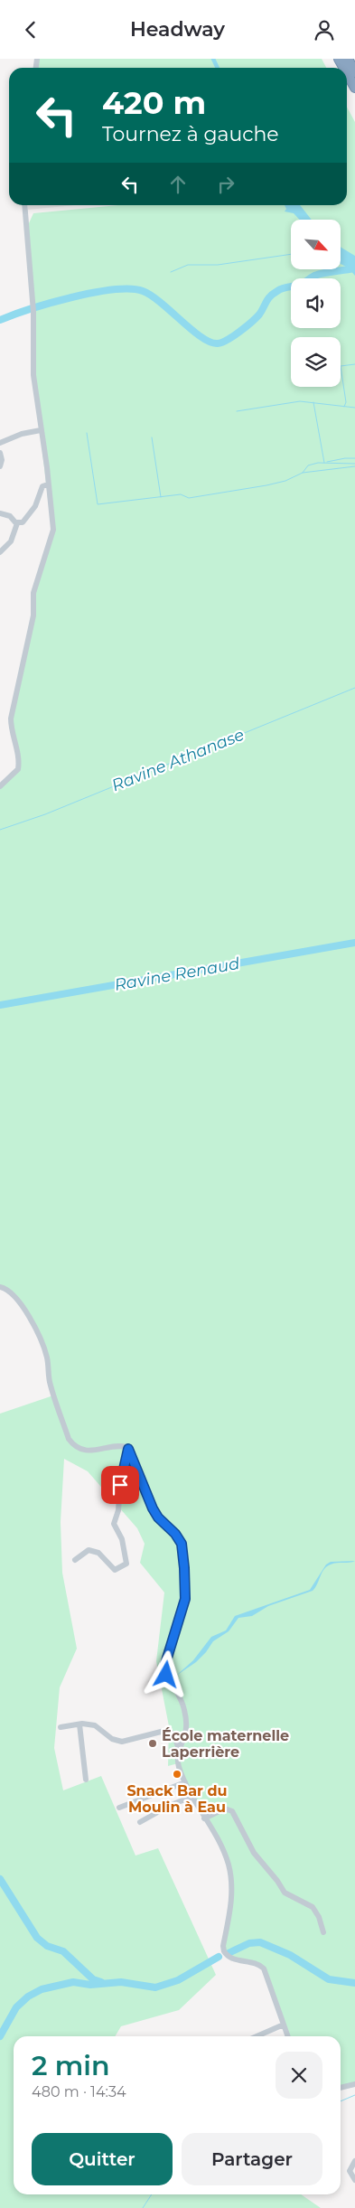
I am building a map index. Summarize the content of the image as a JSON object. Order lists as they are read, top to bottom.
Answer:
{
  "water": ["Ravine Athanase", "Ravine Renaud"],
  "places": ["École maternelle Laperrière", "Snack Bar du Moulin à Eau"],
  "north": "bottom right",
  "page": {
    "header": "Headway",
    "turn": ["420 m", "Tournez à gauche"],
    "heading": ["2 min", "480 m · 14:34"],
    "buttons": ["Quitter", "Partager"]
  }
}
